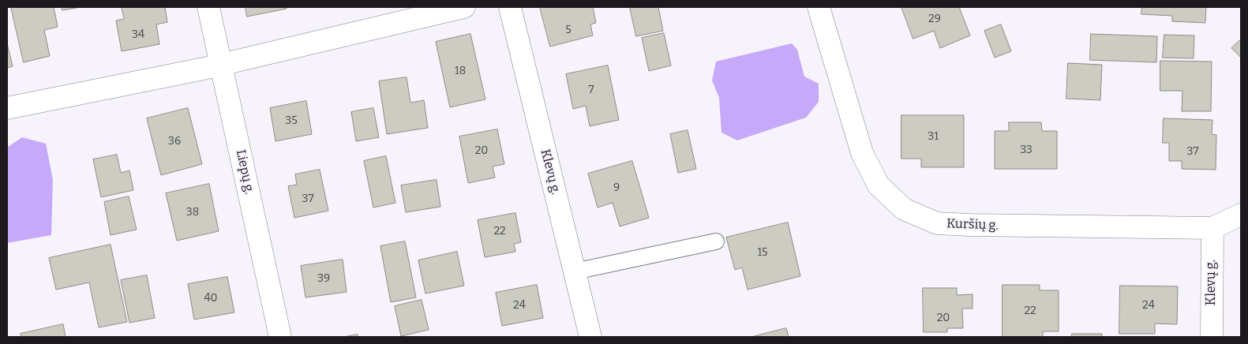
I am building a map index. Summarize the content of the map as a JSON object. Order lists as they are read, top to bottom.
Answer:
{
  "streets": {
    "street": ["Liepų g.", "Klevų g.", "Kuršių g."]
  },
  "crossings": [
    ["Klevų g.", "Kuršių g."]
  ],
  "house_numbers": [
    "29",
    "5",
    "34",
    "18",
    "7",
    "35",
    "31",
    "36",
    "33",
    "20",
    "37",
    "9",
    "37",
    "38",
    "22",
    "15",
    "39",
    "40",
    "24",
    "24",
    "22",
    "20"
  ]
}
